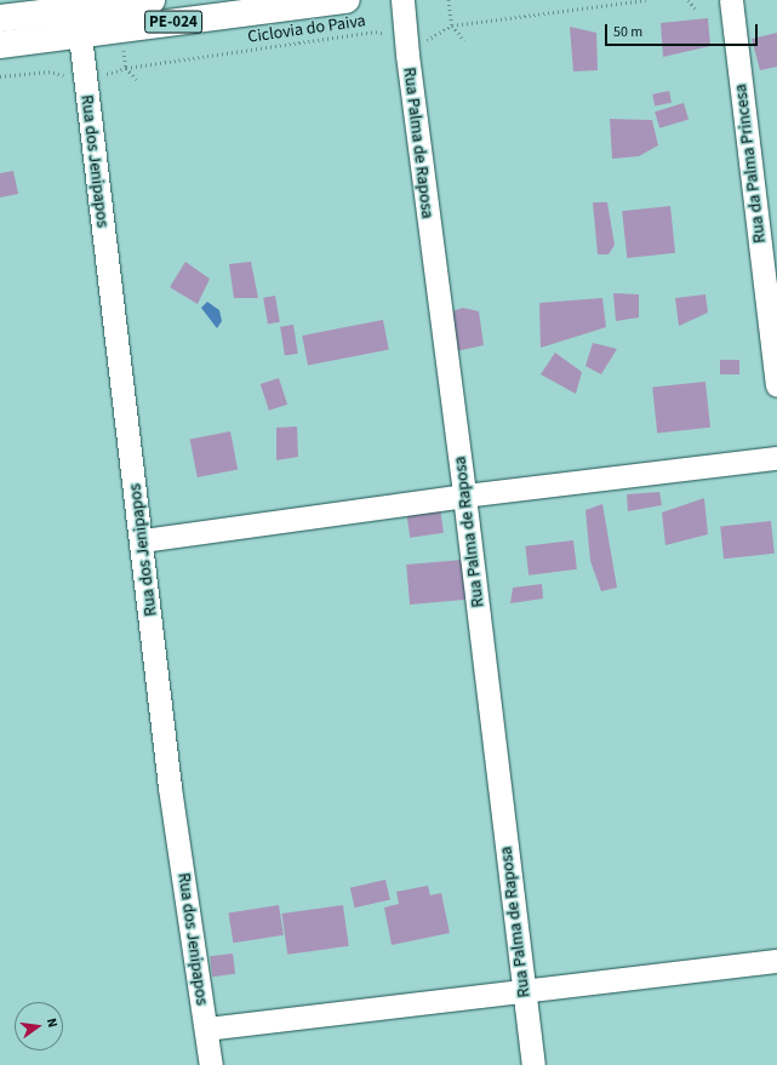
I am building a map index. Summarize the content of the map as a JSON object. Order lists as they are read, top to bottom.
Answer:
{
  "streets": {
    "main road": ["PE-024"],
    "street": ["Rua Palma de Raposa", "Rua dos Jenipapos", "Rua da Palma Princesa"],
    "path": ["Ciclovia do Paiva"]
  },
  "crossings": [
    ["PE-024", "Rua dos Jenipapos"],
    ["Ciclovia do Paiva", "Rua Palma de Raposa"],
    ["Ciclovia do Paiva", "Rua dos Jenipapos"]
  ],
  "scale_bar": "50 m",
  "north": "right"
}
